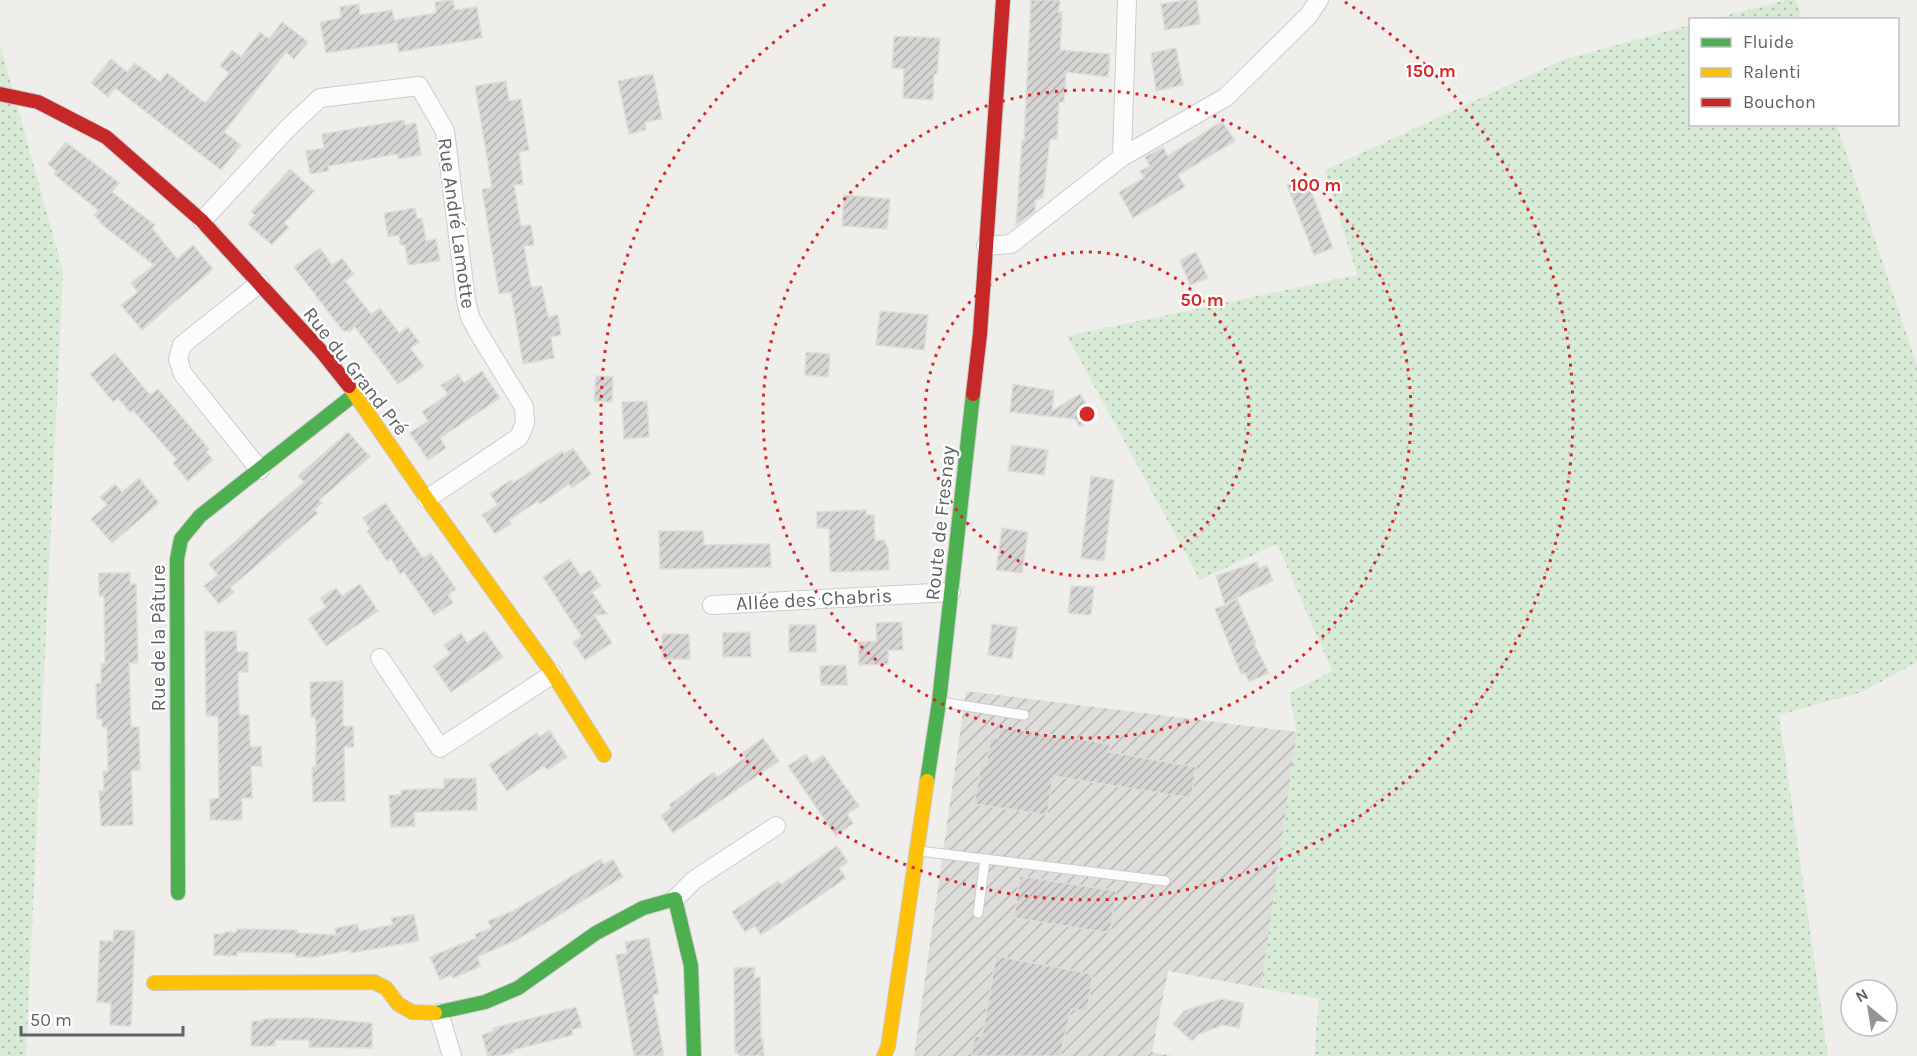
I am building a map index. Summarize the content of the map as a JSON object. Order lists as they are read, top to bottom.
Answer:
{
  "streets": {
    "street": [
      "Rue André Lamotte",
      "Rue du Grand Pré",
      "Route de Fresnay",
      "Allée des Chabris",
      "Rue de la Pâture"
    ]
  },
  "crossings": [
    ["Rue André Lamotte", "Rue du Grand Pré"],
    ["Rue du Grand Pré", "Rue de la Pâture"],
    ["Route de Fresnay", "Allée des Chabris"]
  ],
  "legend": ["Fluide", "Ralenti", "Bouchon"],
  "scale_bar": "50 m",
  "north": "top left",
  "rings": ["150 m", "100 m", "50 m"]
}
